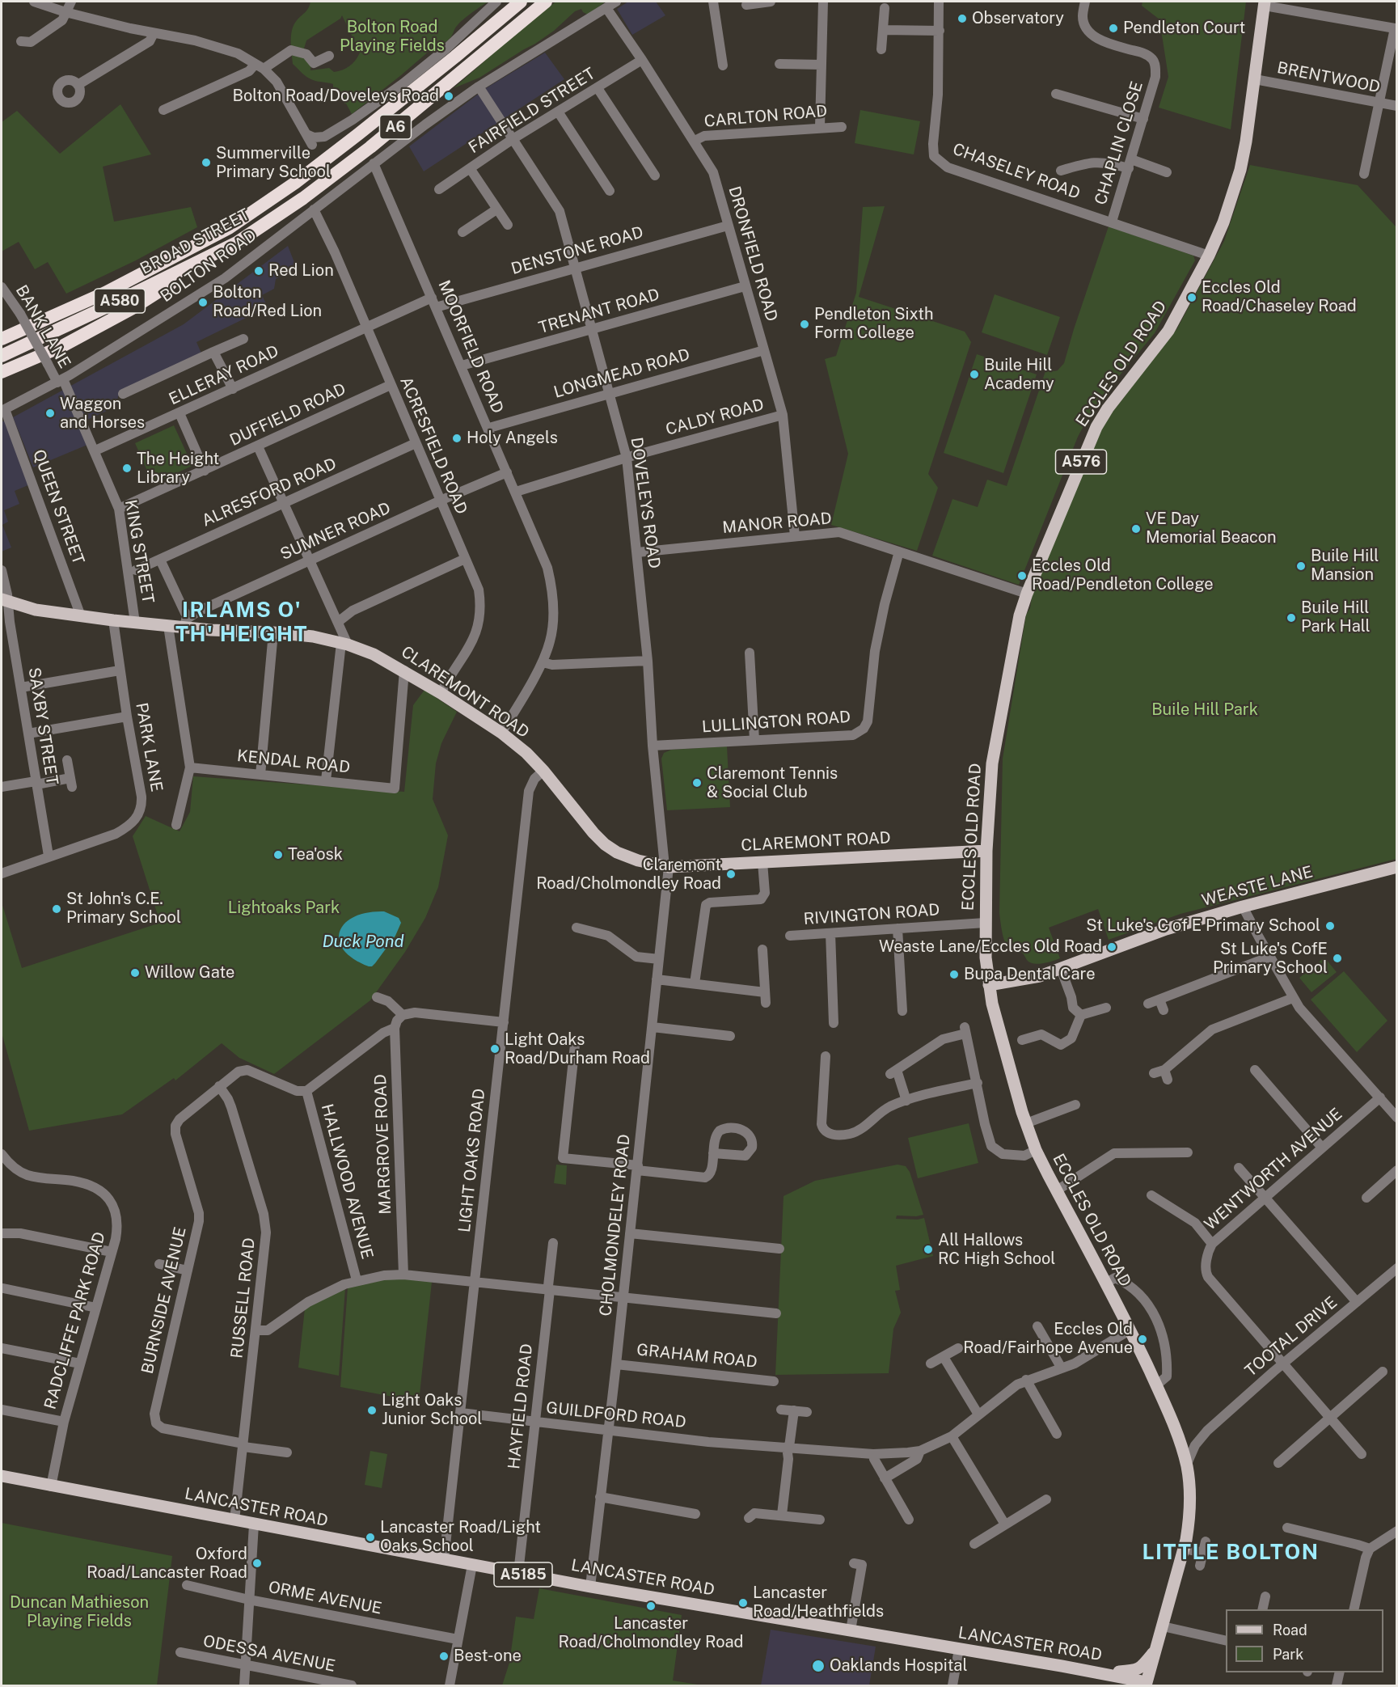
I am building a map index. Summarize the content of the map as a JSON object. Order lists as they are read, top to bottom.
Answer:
{
  "streets": {
    "highway": ["A6", "BROAD STREET", "A580"],
    "main road": [
      "ECCLES OLD ROAD",
      "A576",
      "CLAREMONT ROAD",
      "WEASTE LANE",
      "LANCASTER ROAD",
      "A5185"
    ],
    "street": [
      "BRENTWOOD",
      "FAIRFIELD STREET",
      "CARLTON ROAD",
      "CHAPLIN CLOSE",
      "CHASELEY ROAD",
      "DENSTONE ROAD",
      "DRONFIELD ROAD",
      "BOLTON ROAD",
      "TRENANT ROAD",
      "BANK LANE",
      "MOORFIELD ROAD",
      "LONGMEAD ROAD",
      "ELLERAY ROAD",
      "DUFFIELD ROAD",
      "CALDY ROAD",
      "ACRESFIELD ROAD",
      "ALRESFORD ROAD",
      "DOVELEYS ROAD",
      "QUEEN STREET",
      "MANOR ROAD",
      "SUMNER ROAD",
      "KING STREET",
      "LULLINGTON ROAD",
      "SAXBY STREET",
      "PARK LANE",
      "KENDAL ROAD",
      "RIVINGTON ROAD",
      "MARGROVE ROAD",
      "LIGHT OAKS ROAD",
      "WENTWORTH AVENUE",
      "HALLWOOD AVENUE",
      "CHOLMONDELEY ROAD",
      "RUSSELL ROAD",
      "BURNSIDE AVENUE",
      "RADCLIFFE PARK ROAD",
      "TOOTAL DRIVE",
      "GRAHAM ROAD",
      "HAYFIELD ROAD",
      "GUILDFORD ROAD",
      "ORME AVENUE",
      "ODESSA AVENUE"
    ]
  },
  "crossings": [
    ["BRENTWOOD", "ECCLES OLD ROAD"],
    ["FAIRFIELD STREET", "DRONFIELD ROAD"],
    ["FAIRFIELD STREET", "DOVELEYS ROAD"],
    ["CARLTON ROAD", "DRONFIELD ROAD"],
    ["A6", "BROAD STREET"],
    ["CHAPLIN CLOSE", "CHASELEY ROAD"],
    ["CHASELEY ROAD", "ECCLES OLD ROAD"],
    ["DENSTONE ROAD", "DRONFIELD ROAD"],
    ["DENSTONE ROAD", "MOORFIELD ROAD"],
    ["DENSTONE ROAD", "ELLERAY ROAD"],
    ["DENSTONE ROAD", "ACRESFIELD ROAD"],
    ["DENSTONE ROAD", "DOVELEYS ROAD"],
    ["DRONFIELD ROAD", "BOLTON ROAD"],
    ["DRONFIELD ROAD", "TRENANT ROAD"],
    ["DRONFIELD ROAD", "LONGMEAD ROAD"],
    ["DRONFIELD ROAD", "CALDY ROAD"],
    ["DRONFIELD ROAD", "MANOR ROAD"],
    ["BOLTON ROAD", "BANK LANE"],
    ["BOLTON ROAD", "MOORFIELD ROAD"],
    ["BOLTON ROAD", "ACRESFIELD ROAD"],
    ["BOLTON ROAD", "DOVELEYS ROAD"],
    ["BOLTON ROAD", "QUEEN STREET"],
    ["BOLTON ROAD", "KING STREET"],
    ["TRENANT ROAD", "MOORFIELD ROAD"],
    ["TRENANT ROAD", "DOVELEYS ROAD"],
    ["BANK LANE", "KING STREET"],
    ["MOORFIELD ROAD", "LONGMEAD ROAD"],
    ["MOORFIELD ROAD", "CALDY ROAD"],
    ["MOORFIELD ROAD", "SUMNER ROAD"],
    ["MOORFIELD ROAD", "CLAREMONT ROAD"],
    ["ECCLES OLD ROAD", "MANOR ROAD"],
    ["ECCLES OLD ROAD", "CLAREMONT ROAD"],
    ["ECCLES OLD ROAD", "WEASTE LANE"],
    ["ECCLES OLD ROAD", "RIVINGTON ROAD"],
    ["ECCLES OLD ROAD", "TOOTAL DRIVE"],
    ["ECCLES OLD ROAD", "LANCASTER ROAD"],
    ["LONGMEAD ROAD", "DOVELEYS ROAD"],
    ["ELLERAY ROAD", "ACRESFIELD ROAD"],
    ["ELLERAY ROAD", "KING STREET"],
    ["DUFFIELD ROAD", "ACRESFIELD ROAD"],
    ["DUFFIELD ROAD", "KING STREET"],
    ["CALDY ROAD", "DOVELEYS ROAD"],
    ["ACRESFIELD ROAD", "ALRESFORD ROAD"],
    ["ACRESFIELD ROAD", "SUMNER ROAD"],
    ["ACRESFIELD ROAD", "CLAREMONT ROAD"],
    ["DOVELEYS ROAD", "MANOR ROAD"],
    ["DOVELEYS ROAD", "CLAREMONT ROAD"],
    ["DOVELEYS ROAD", "LULLINGTON ROAD"],
    ["DOVELEYS ROAD", "CHOLMONDELEY ROAD"],
    ["QUEEN STREET", "CLAREMONT ROAD"],
    ["MANOR ROAD", "LULLINGTON ROAD"],
    ["SUMNER ROAD", "CLAREMONT ROAD"],
    ["KING STREET", "CLAREMONT ROAD"],
    ["CLAREMONT ROAD", "SAXBY STREET"],
    ["CLAREMONT ROAD", "PARK LANE"],
    ["CLAREMONT ROAD", "KENDAL ROAD"],
    ["CLAREMONT ROAD", "LIGHT OAKS ROAD"],
    ["CLAREMONT ROAD", "CHOLMONDELEY ROAD"],
    ["SAXBY STREET", "PARK LANE"],
    ["LIGHT OAKS ROAD", "GUILDFORD ROAD"],
    ["LIGHT OAKS ROAD", "LANCASTER ROAD"],
    ["WENTWORTH AVENUE", "TOOTAL DRIVE"],
    ["HALLWOOD AVENUE", "BURNSIDE AVENUE"],
    ["CHOLMONDELEY ROAD", "GRAHAM ROAD"],
    ["CHOLMONDELEY ROAD", "GUILDFORD ROAD"],
    ["CHOLMONDELEY ROAD", "LANCASTER ROAD"],
    ["RUSSELL ROAD", "BURNSIDE AVENUE"],
    ["RUSSELL ROAD", "LANCASTER ROAD"],
    ["RADCLIFFE PARK ROAD", "LANCASTER ROAD"],
    ["HAYFIELD ROAD", "GUILDFORD ROAD"],
    ["HAYFIELD ROAD", "LANCASTER ROAD"]
  ],
  "districts": ["IRLAMS O' TH' HEIGHT", "LITTLE BOLTON"],
  "water": ["Duck Pond"],
  "parks": [
    "Bolton Road Playing Fields",
    "Buile Hill Park",
    "Lightoaks Park",
    "Duncan Mathieson Playing Fields"
  ],
  "places": [
    "Observatory",
    "Pendleton Court",
    "Bolton Road/Doveleys Road",
    "Summerville Primary School",
    "Red Lion",
    "Eccles Old Road/Chaseley Road",
    "Bolton Road/Red Lion",
    "Pendleton Sixth Form College",
    "Buile Hill Academy",
    "Waggon and Horses",
    "Holy Angels",
    "The Height Library",
    "VE Day Memorial Beacon",
    "Buile Hill Mansion",
    "Eccles Old Road/Pendleton College",
    "Buile Hill Park Hall",
    "Claremont Tennis & Social Club",
    "Tea'osk",
    "Claremont Road/Cholmondley Road",
    "St John's C.E. Primary School",
    "St Luke's C of E Primary School",
    "Weaste Lane/Eccles Old Road",
    "St Luke's CofE Primary School",
    "Willow Gate",
    "Bupa Dental Care",
    "Light Oaks Road/Durham Road",
    "All Hallows RC High School",
    "Eccles Old Road/Fairhope Avenue",
    "Light Oaks Junior School",
    "Lancaster Road/Light Oaks School",
    "Oxford Road/Lancaster Road",
    "Lancaster Road/Heathfields",
    "Lancaster Road/Cholmondley Road",
    "Best-one",
    "Oaklands Hospital"
  ],
  "legend": ["Road", "Park"]
}
